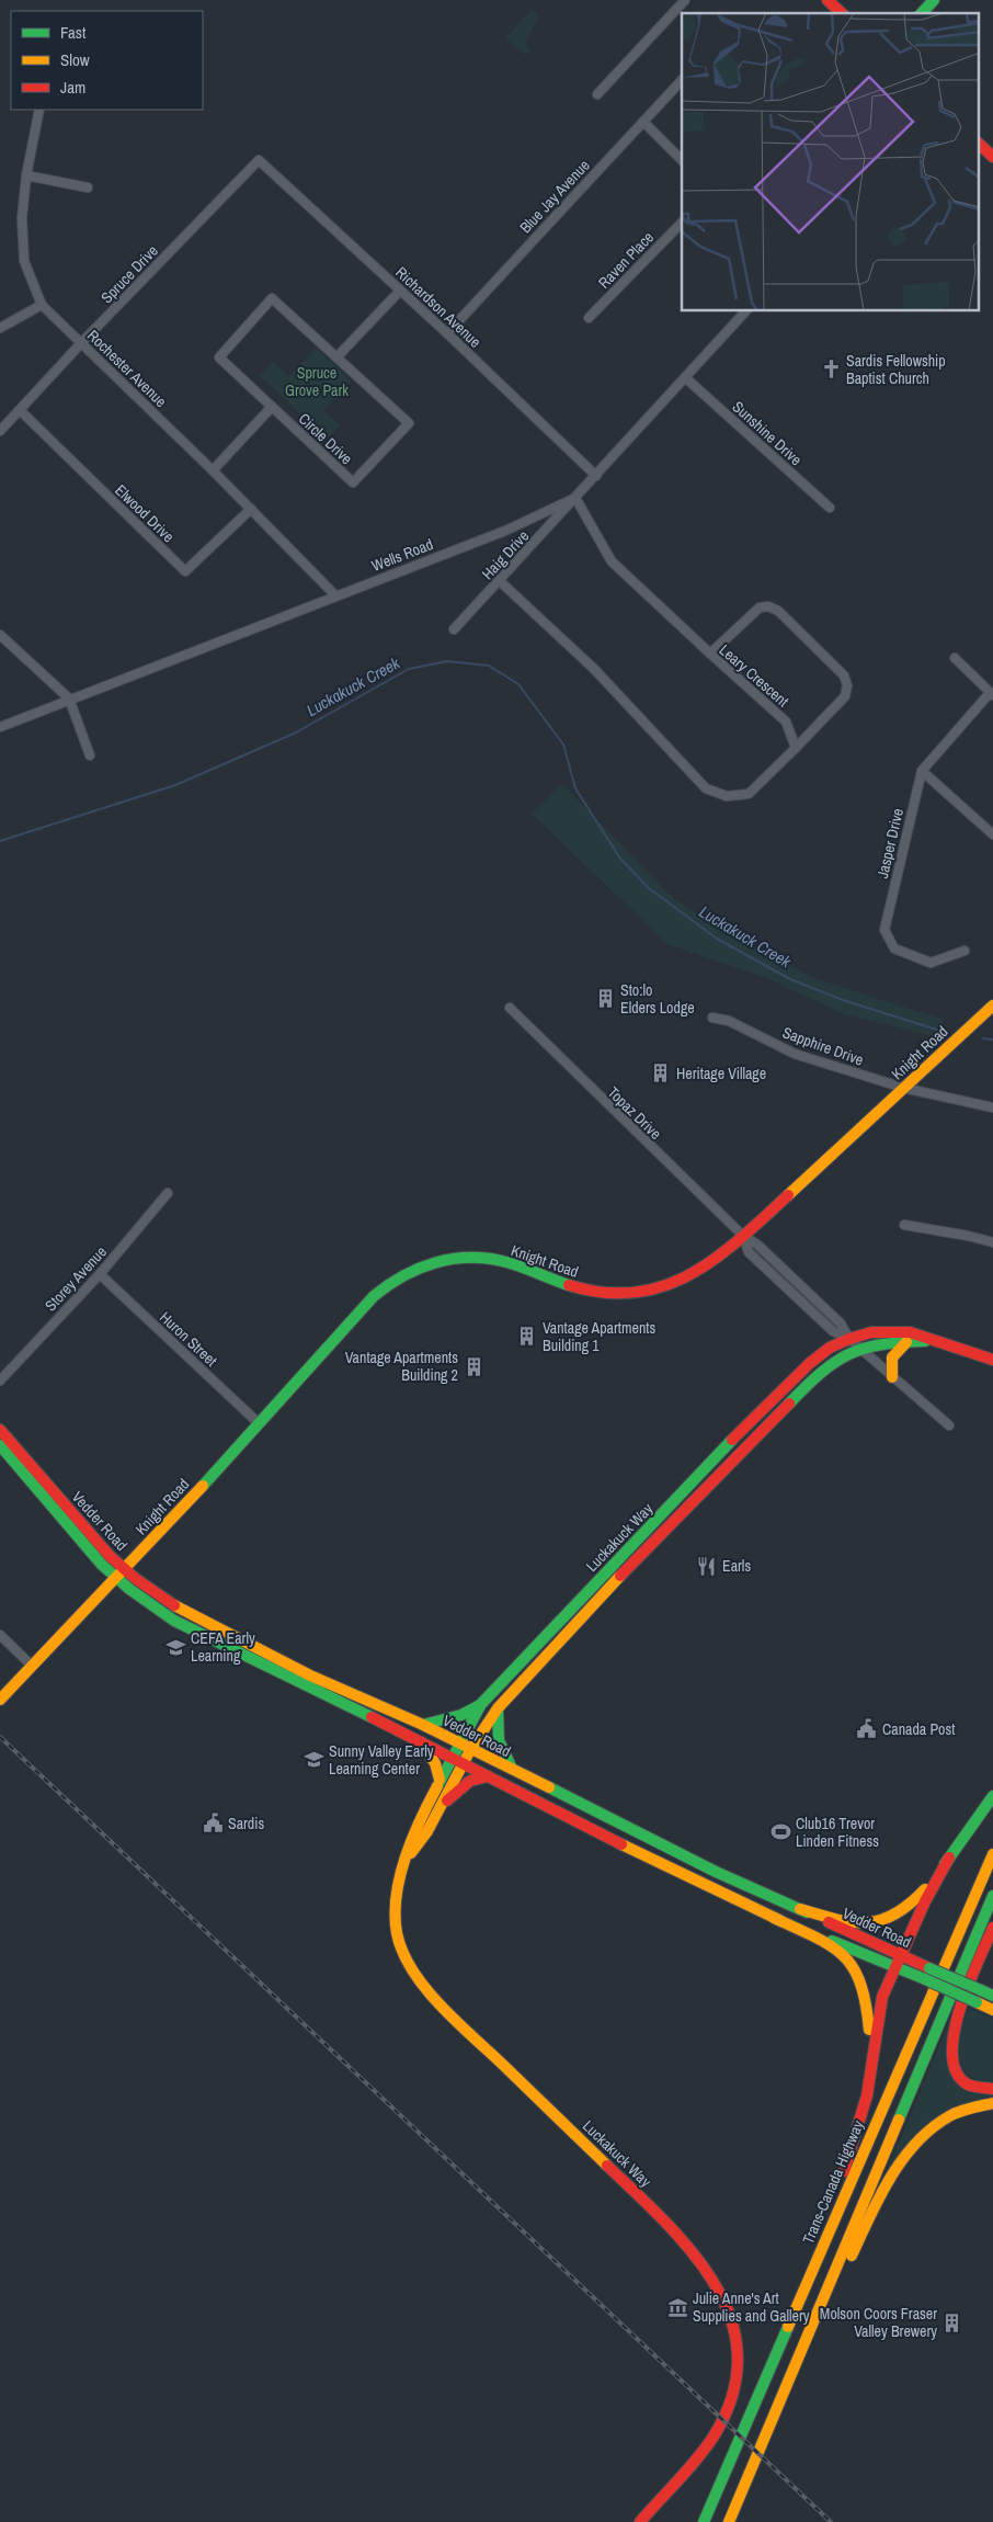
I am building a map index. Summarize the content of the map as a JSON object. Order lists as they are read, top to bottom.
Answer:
{
  "streets": {
    "main road": [
      "Knight Road",
      "Vedder Road",
      "Luckakuck Way",
      "Trans-Canada Highway"
    ],
    "street": [
      "Blue Jay Avenue",
      "Raven Place",
      "Spruce Drive",
      "Richardson Avenue",
      "Rochester Avenue",
      "Sunshine Drive",
      "Circle Drive",
      "Elwood Drive",
      "Wells Road",
      "Haig Drive",
      "Leary Crescent",
      "Jasper Drive",
      "Sapphire Drive",
      "Topaz Drive",
      "Storey Avenue",
      "Huron Street"
    ]
  },
  "crossings": [
    ["Blue Jay Avenue", "Richardson Avenue"],
    ["Spruce Drive", "Richardson Avenue"],
    ["Spruce Drive", "Rochester Avenue"],
    ["Spruce Drive", "Elwood Drive"],
    ["Richardson Avenue", "Wells Road"],
    ["Rochester Avenue", "Elwood Drive"],
    ["Rochester Avenue", "Wells Road"],
    ["Sunshine Drive", "Wells Road"],
    ["Wells Road", "Haig Drive"],
    ["Wells Road", "Leary Crescent"],
    ["Haig Drive", "Leary Crescent"],
    ["Sapphire Drive", "Knight Road"],
    ["Knight Road", "Topaz Drive"],
    ["Knight Road", "Huron Street"],
    ["Knight Road", "Vedder Road"],
    ["Topaz Drive", "Luckakuck Way"],
    ["Storey Avenue", "Huron Street"],
    ["Vedder Road", "Luckakuck Way"]
  ],
  "water": ["Luckakuck Creek"],
  "parks": ["Spruce Grove Park"],
  "places": {
    "church": ["Sardis Fellowship Baptist Church"],
    "building": [
      "Sto:lo Elders Lodge",
      "Heritage Village",
      "Vantage Apartments Building 1",
      "Vantage Apartments Building 2",
      "Molson Coors Fraser Valley Brewery"
    ],
    "restaurant": ["Earls"],
    "school or university": ["CEFA Early Learning", "Sunny Valley Early Learning Center"],
    "public building": ["Canada Post", "Sardis"],
    "sports": ["Club16 Trevor Linden Fitness"],
    "museum": ["Julie Anne's Art Supplies and Gallery"]
  },
  "legend": ["Fast", "Slow", "Jam"]
}
